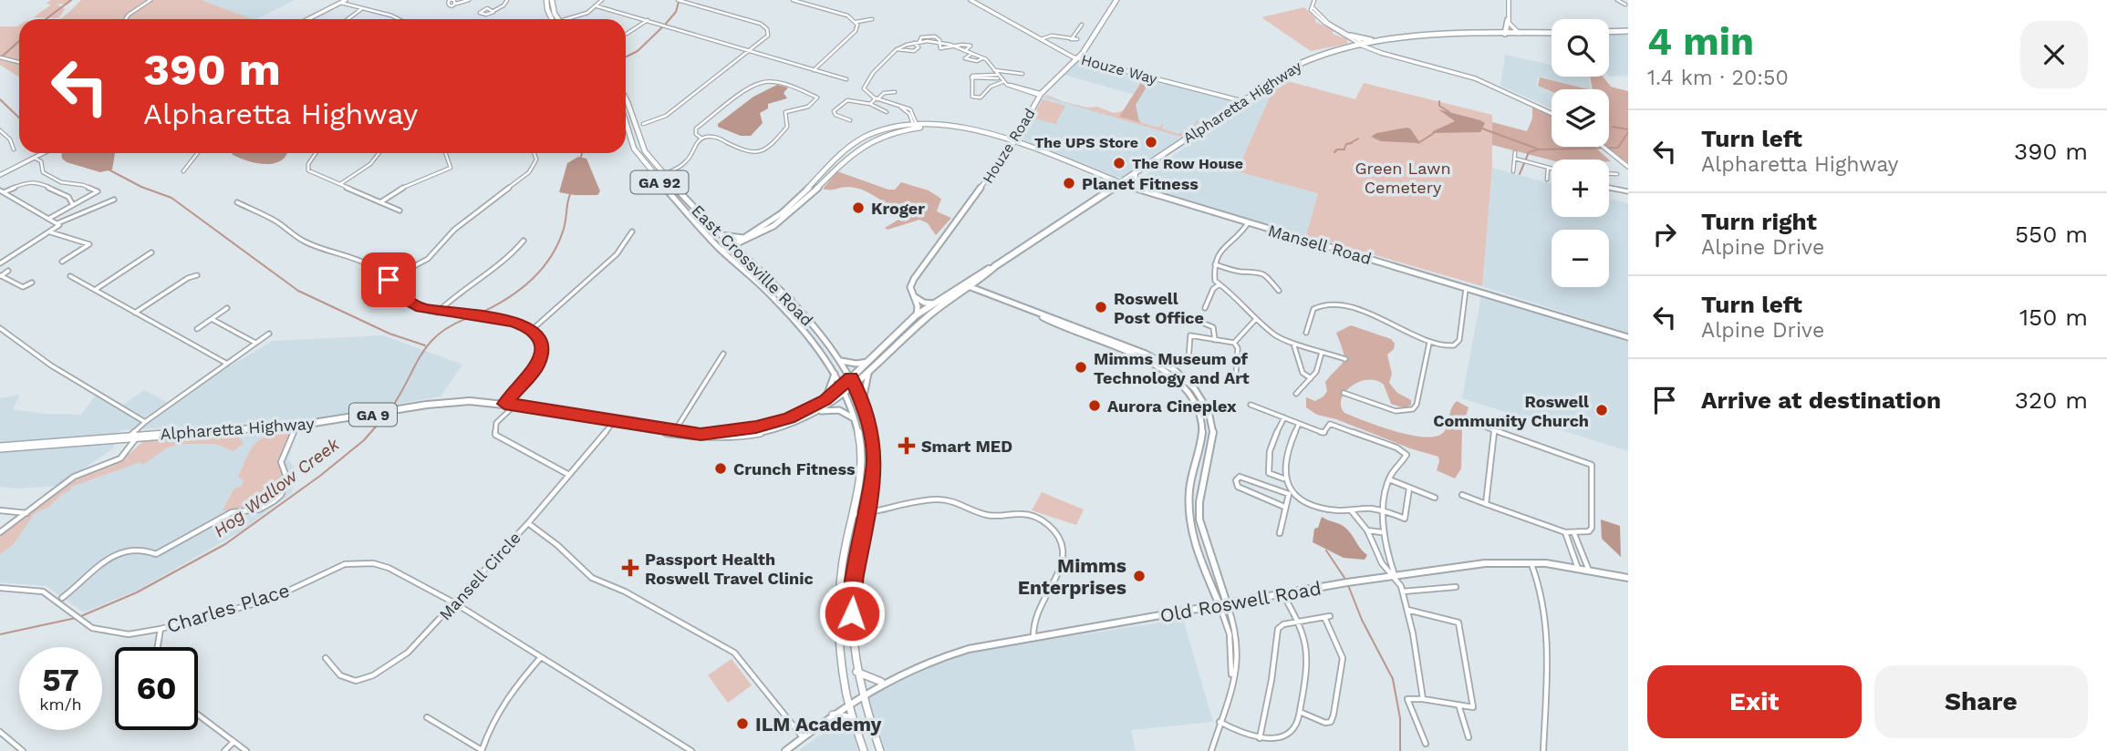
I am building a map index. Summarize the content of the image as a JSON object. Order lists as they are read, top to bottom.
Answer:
{
  "streets": {
    "highway": ["Alpharetta Highway", "GA 9"],
    "main road": [
      "Houze Road",
      "GA 92",
      "Mansell Road",
      "East Crossville Road"
    ],
    "street": [
      "Houze Way",
      "Mansell Circle",
      "Old Roswell Road",
      "Charles Place"
    ]
  },
  "crossings": [
    ["Houze Way", "Alpharetta Highway"],
    ["Houze Way", "Houze Road"],
    ["Alpharetta Highway", "Houze Road"],
    ["Alpharetta Highway", "GA 92"],
    ["Alpharetta Highway", "Mansell Road"],
    ["Alpharetta Highway", "East Crossville Road"],
    ["Alpharetta Highway", "Mansell Circle"],
    ["Houze Road", "Mansell Road"],
    ["GA 92", "East Crossville Road"],
    ["Mansell Road", "East Crossville Road"],
    ["East Crossville Road", "Old Roswell Road"],
    ["Mansell Circle", "Charles Place"]
  ],
  "water": ["Hog Wallow Creek"],
  "parks": ["Green Lawn Cemetery"],
  "places": {
    "other": [
      "The UPS Store",
      "The Row House",
      "Planet Fitness",
      "Kroger",
      "Roswell Post Office",
      "Mimms Museum of Technology and Art",
      "Aurora Cineplex",
      "Roswell Community Church",
      "Crunch Fitness",
      "Mimms Enterprises",
      "ILM Academy"
    ],
    "health": ["Smart MED", "Passport Health Roswell Travel Clinic"]
  },
  "page": {
    "heading": ["4 min", "1.4 km · 20:50"],
    "map_buttons": ["+", "−"],
    "turn": ["390 m", "Alpharetta Highway"],
    "list": [
      {
        "name": "Turn left",
        "note": "Alpharetta Highway",
        "value": "390 m"
      },
      {
        "name": "Turn right",
        "note": "Alpine Drive",
        "value": "550 m"
      },
      {
        "name": "Turn left",
        "note": "Alpine Drive",
        "value": "150 m"
      },
      {
        "name": "Arrive at destination",
        "value": "320 m"
      }
    ],
    "speed": "57 km/h",
    "limit": "60",
    "buttons": ["Exit", "Share"]
  }
}
